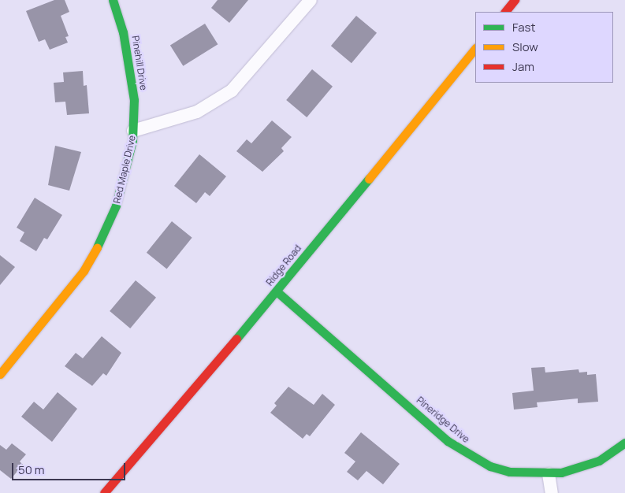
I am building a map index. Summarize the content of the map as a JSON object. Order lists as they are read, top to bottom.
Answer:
{
  "streets": {
    "street": [
      "Pinehill Drive",
      "Red Maple Drive",
      "Ridge Road",
      "Pineridge Drive"
    ]
  },
  "crossings": [
    ["Pinehill Drive", "Red Maple Drive"],
    ["Ridge Road", "Pineridge Drive"]
  ],
  "legend": ["Fast", "Slow", "Jam"],
  "scale_bar": "50 m"
}
